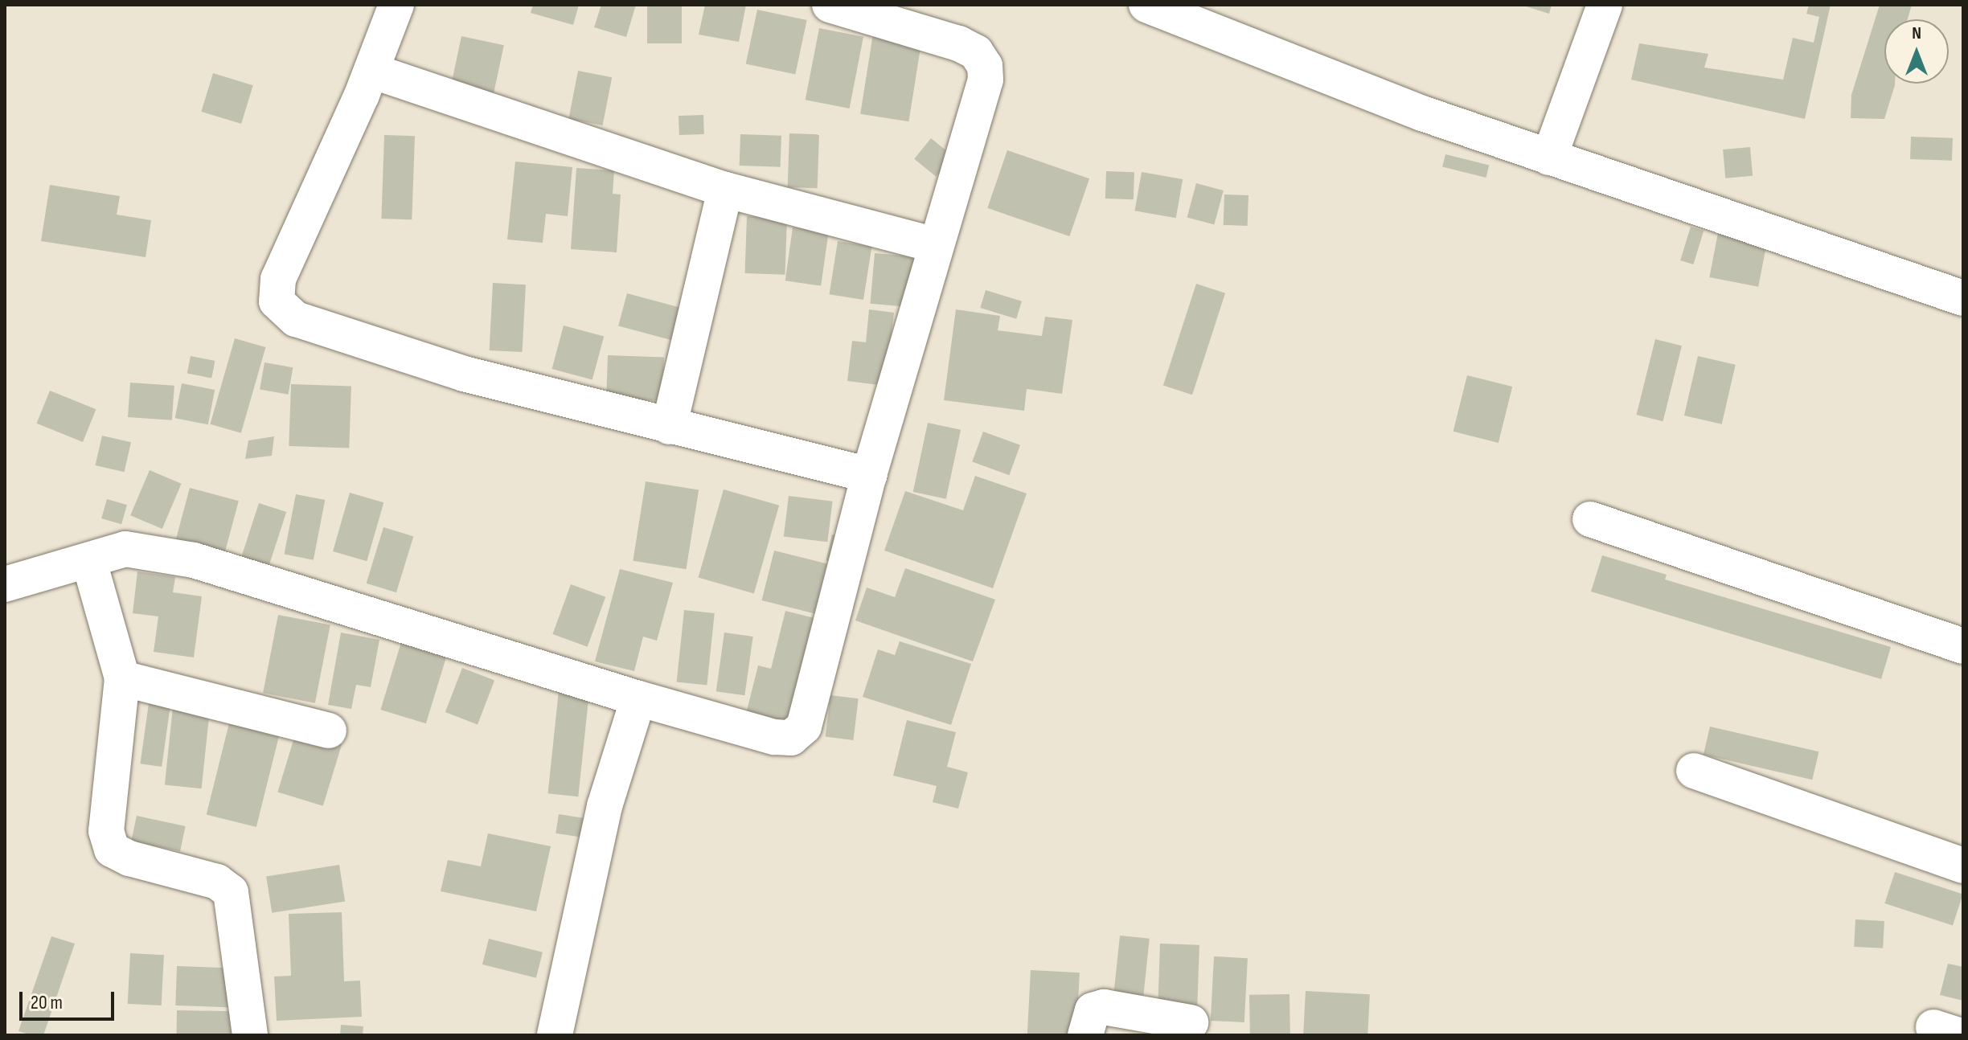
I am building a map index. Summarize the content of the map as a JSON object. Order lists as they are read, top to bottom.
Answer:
{
  "scale_bar": "20 m",
  "north": "top"
}
